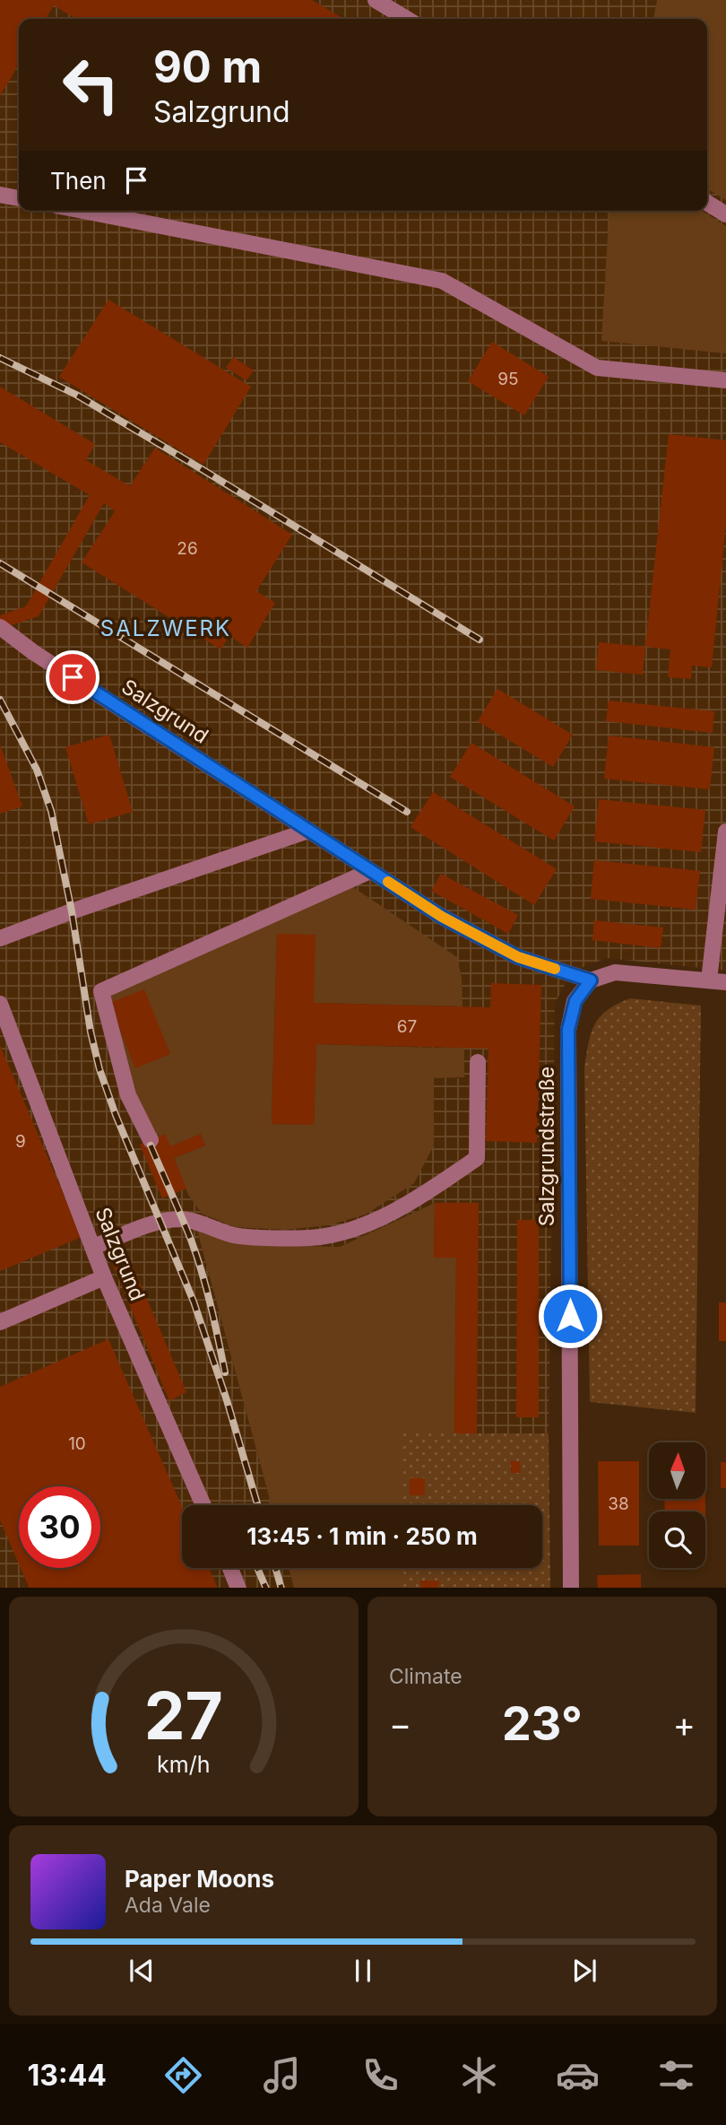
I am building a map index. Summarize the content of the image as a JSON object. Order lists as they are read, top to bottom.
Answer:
{
  "streets": {
    "street": ["Salzgrund", "Salzgrundstraße"]
  },
  "crossings": [
    ["Salzgrund", "Salzgrundstraße"]
  ],
  "districts": ["SALZWERK"],
  "house_numbers": [
    "95",
    "26",
    "67",
    "9",
    "10",
    "38"
  ],
  "north": "top",
  "page": {
    "turn": ["90 m", "Salzgrund"],
    "then": "Then",
    "limit": "30",
    "trip": "13:45 · 1 min · 250 m",
    "tile": "Climate",
    "heat": ["−", "23°", "+"],
    "song": ["Paper Moons", "Ada Vale"],
    "tabs": "13:44",
    "gauge": ["27", "km/h"]
  }
}
